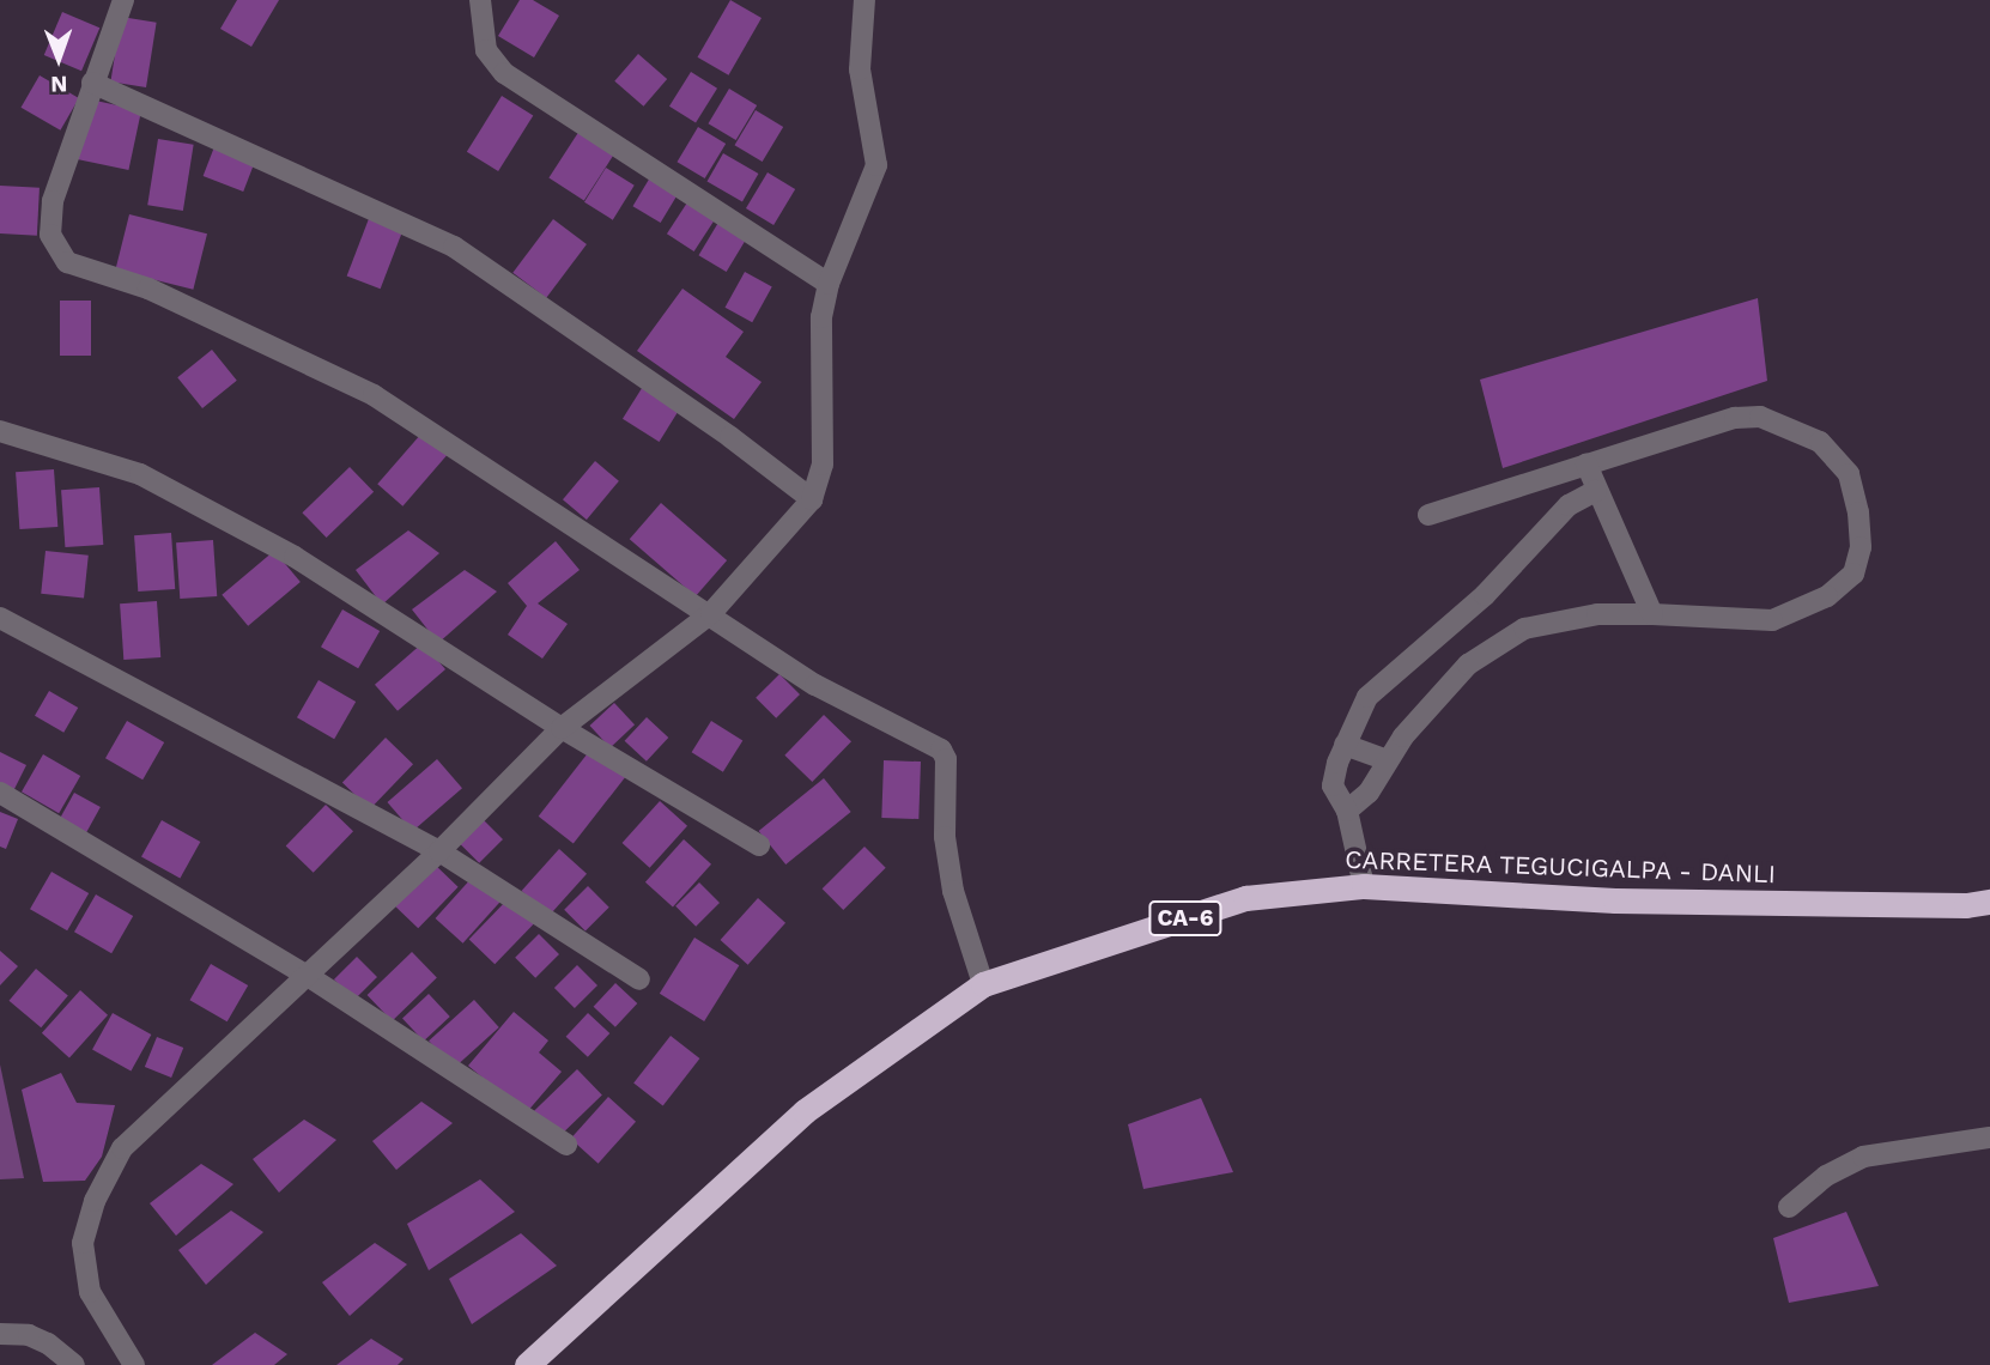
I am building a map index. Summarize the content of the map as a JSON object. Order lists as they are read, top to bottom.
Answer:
{
  "streets": {
    "highway": ["CARRETERA TEGUCIGALPA - DANLI", "CA-6"]
  },
  "north": "bottom"
}
